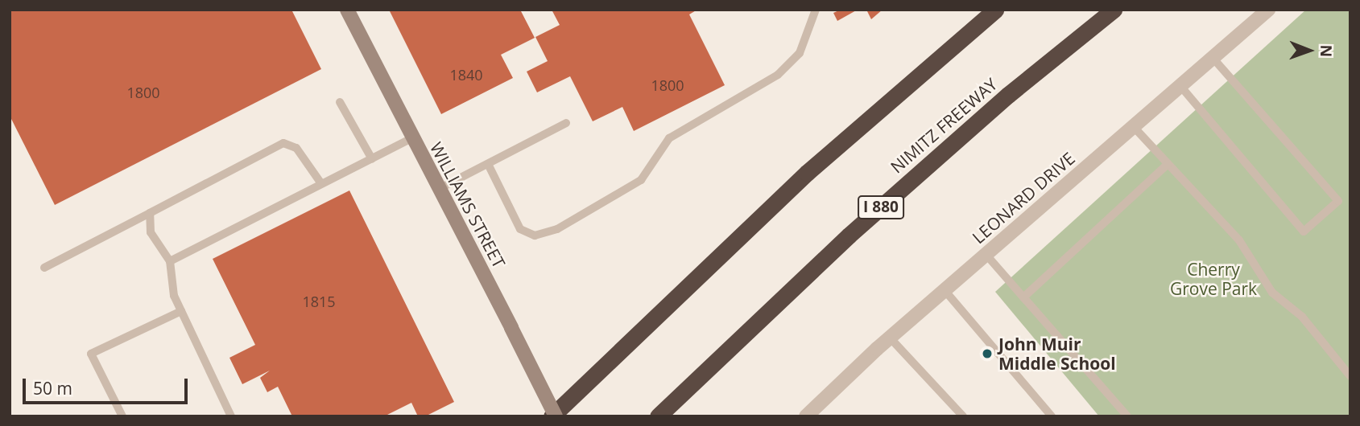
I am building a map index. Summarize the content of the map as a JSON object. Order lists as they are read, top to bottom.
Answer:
{
  "streets": {
    "highway": ["NIMITZ FREEWAY", "I 880"],
    "street": ["LEONARD DRIVE", "WILLIAMS STREET"]
  },
  "parks": ["Cherry Grove Park"],
  "places": ["John Muir Middle School"],
  "house_numbers": [
    "1840",
    "1800",
    "1800",
    "1815"
  ],
  "scale_bar": "50 m",
  "north": "right"
}
